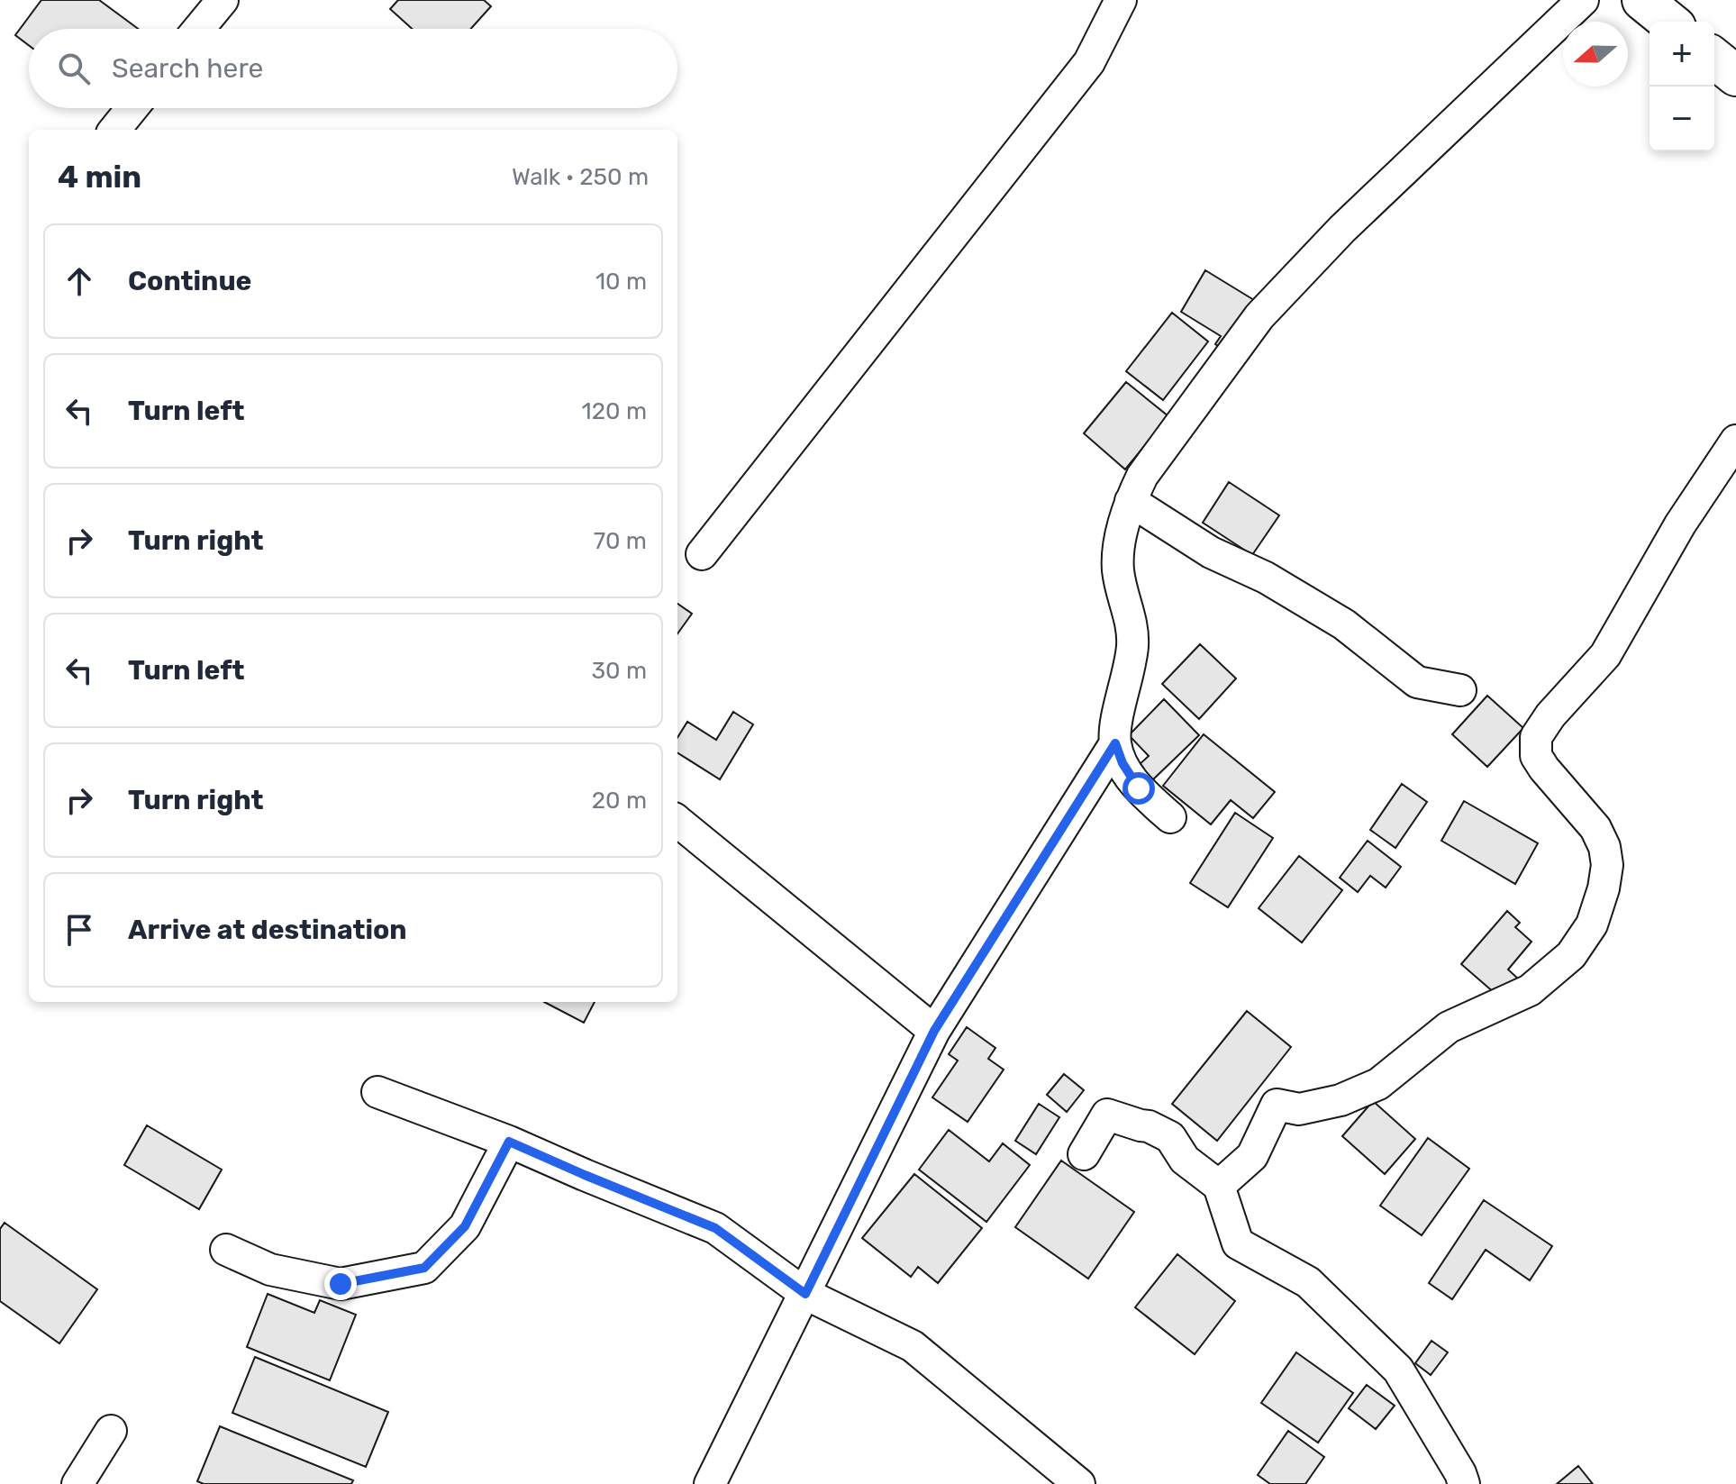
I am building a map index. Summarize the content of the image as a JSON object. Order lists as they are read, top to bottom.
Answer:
{
  "north": "left",
  "page": {
    "map_buttons": ["+", "−"],
    "search": "Search here",
    "heading": ["4 min", "Walk · 250 m"],
    "list": [
      ["Continue", "10 m"],
      ["Turn left", "120 m"],
      ["Turn right", "70 m"],
      ["Turn left", "30 m"],
      ["Turn right", "20 m"],
      "Arrive at destination"
    ]
  }
}
